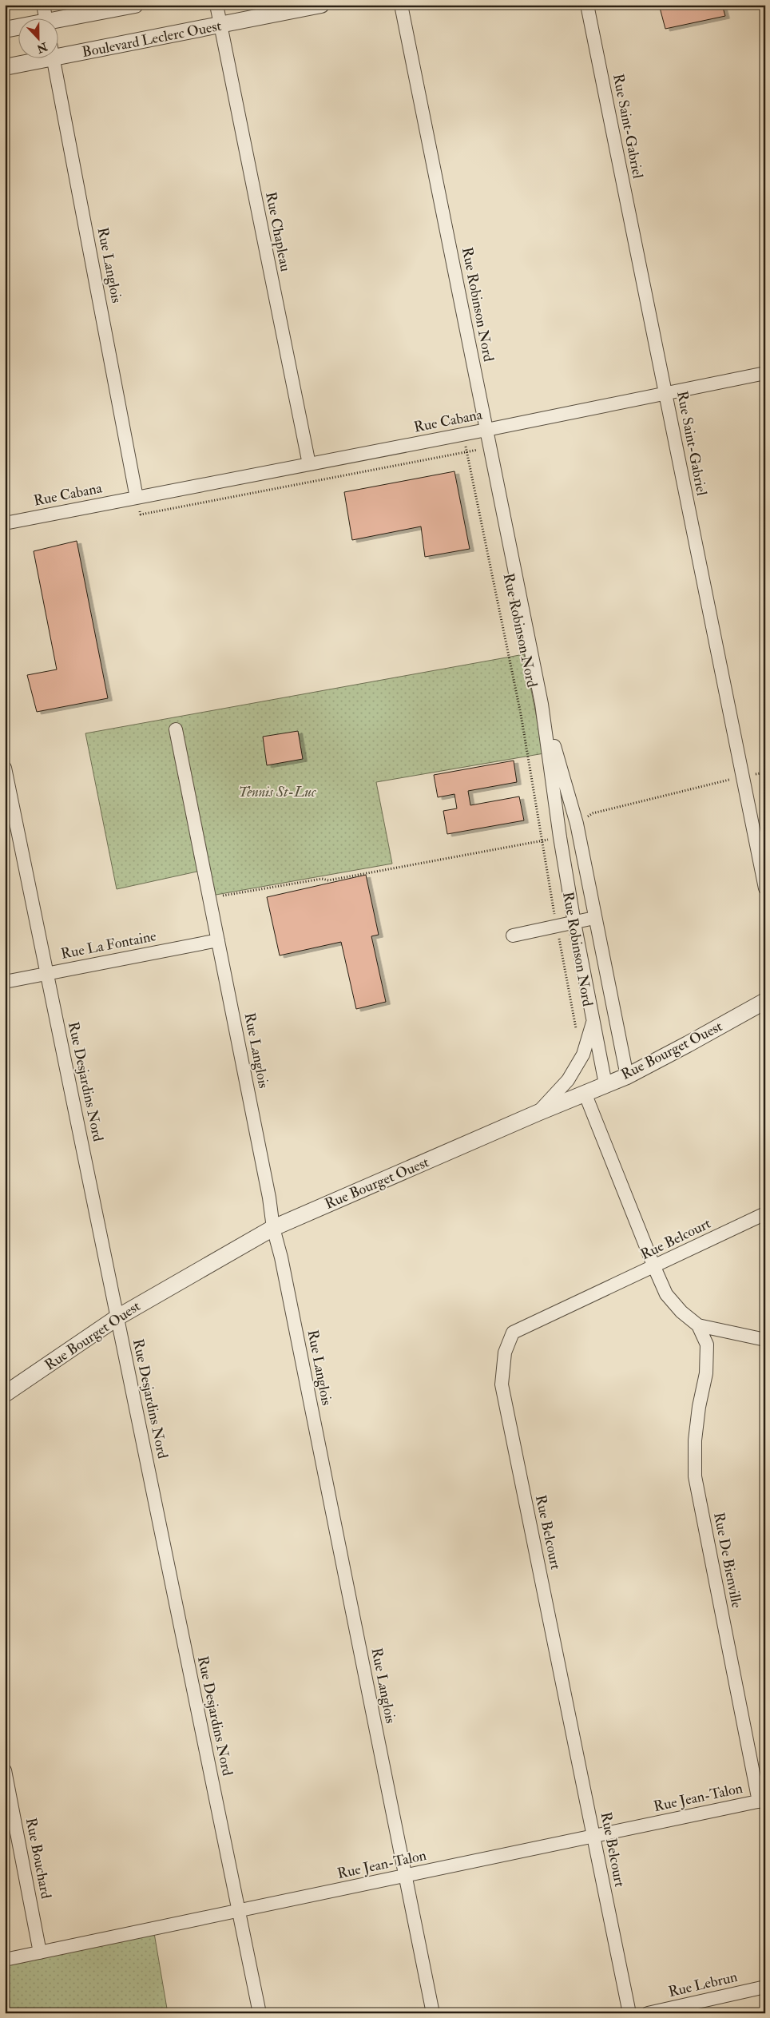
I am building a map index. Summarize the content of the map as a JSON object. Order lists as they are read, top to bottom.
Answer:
{
  "streets": {
    "street": [
      "Boulevard Leclerc Ouest",
      "Rue Saint-Gabriel",
      "Rue Chapleau",
      "Rue Langlois",
      "Rue Robinson Nord",
      "Rue Cabana",
      "Rue La Fontaine",
      "Rue Bourget Ouest",
      "Rue Desjardins Nord",
      "Rue Belcourt",
      "Rue De Bienville",
      "Rue Jean-Talon",
      "Rue Bouchard",
      "Rue Lebrun"
    ]
  },
  "crossings": [
    ["Boulevard Leclerc Ouest", "Rue Chapleau"],
    ["Boulevard Leclerc Ouest", "Rue Langlois"],
    ["Rue Saint-Gabriel", "Rue Cabana"],
    ["Rue Chapleau", "Rue Cabana"],
    ["Rue Langlois", "Rue Cabana"],
    ["Rue Langlois", "Rue La Fontaine"],
    ["Rue Langlois", "Rue Bourget Ouest"],
    ["Rue Langlois", "Rue Jean-Talon"],
    ["Rue Robinson Nord", "Rue Cabana"],
    ["Rue Robinson Nord", "Rue Bourget Ouest"],
    ["Rue La Fontaine", "Rue Desjardins Nord"],
    ["Rue Bourget Ouest", "Rue Desjardins Nord"],
    ["Rue Desjardins Nord", "Rue Jean-Talon"],
    ["Rue Belcourt", "Rue Jean-Talon"],
    ["Rue De Bienville", "Rue Jean-Talon"],
    ["Rue Jean-Talon", "Rue Bouchard"]
  ],
  "parks": ["Tennis St-Luc"],
  "north": "bottom"
}
